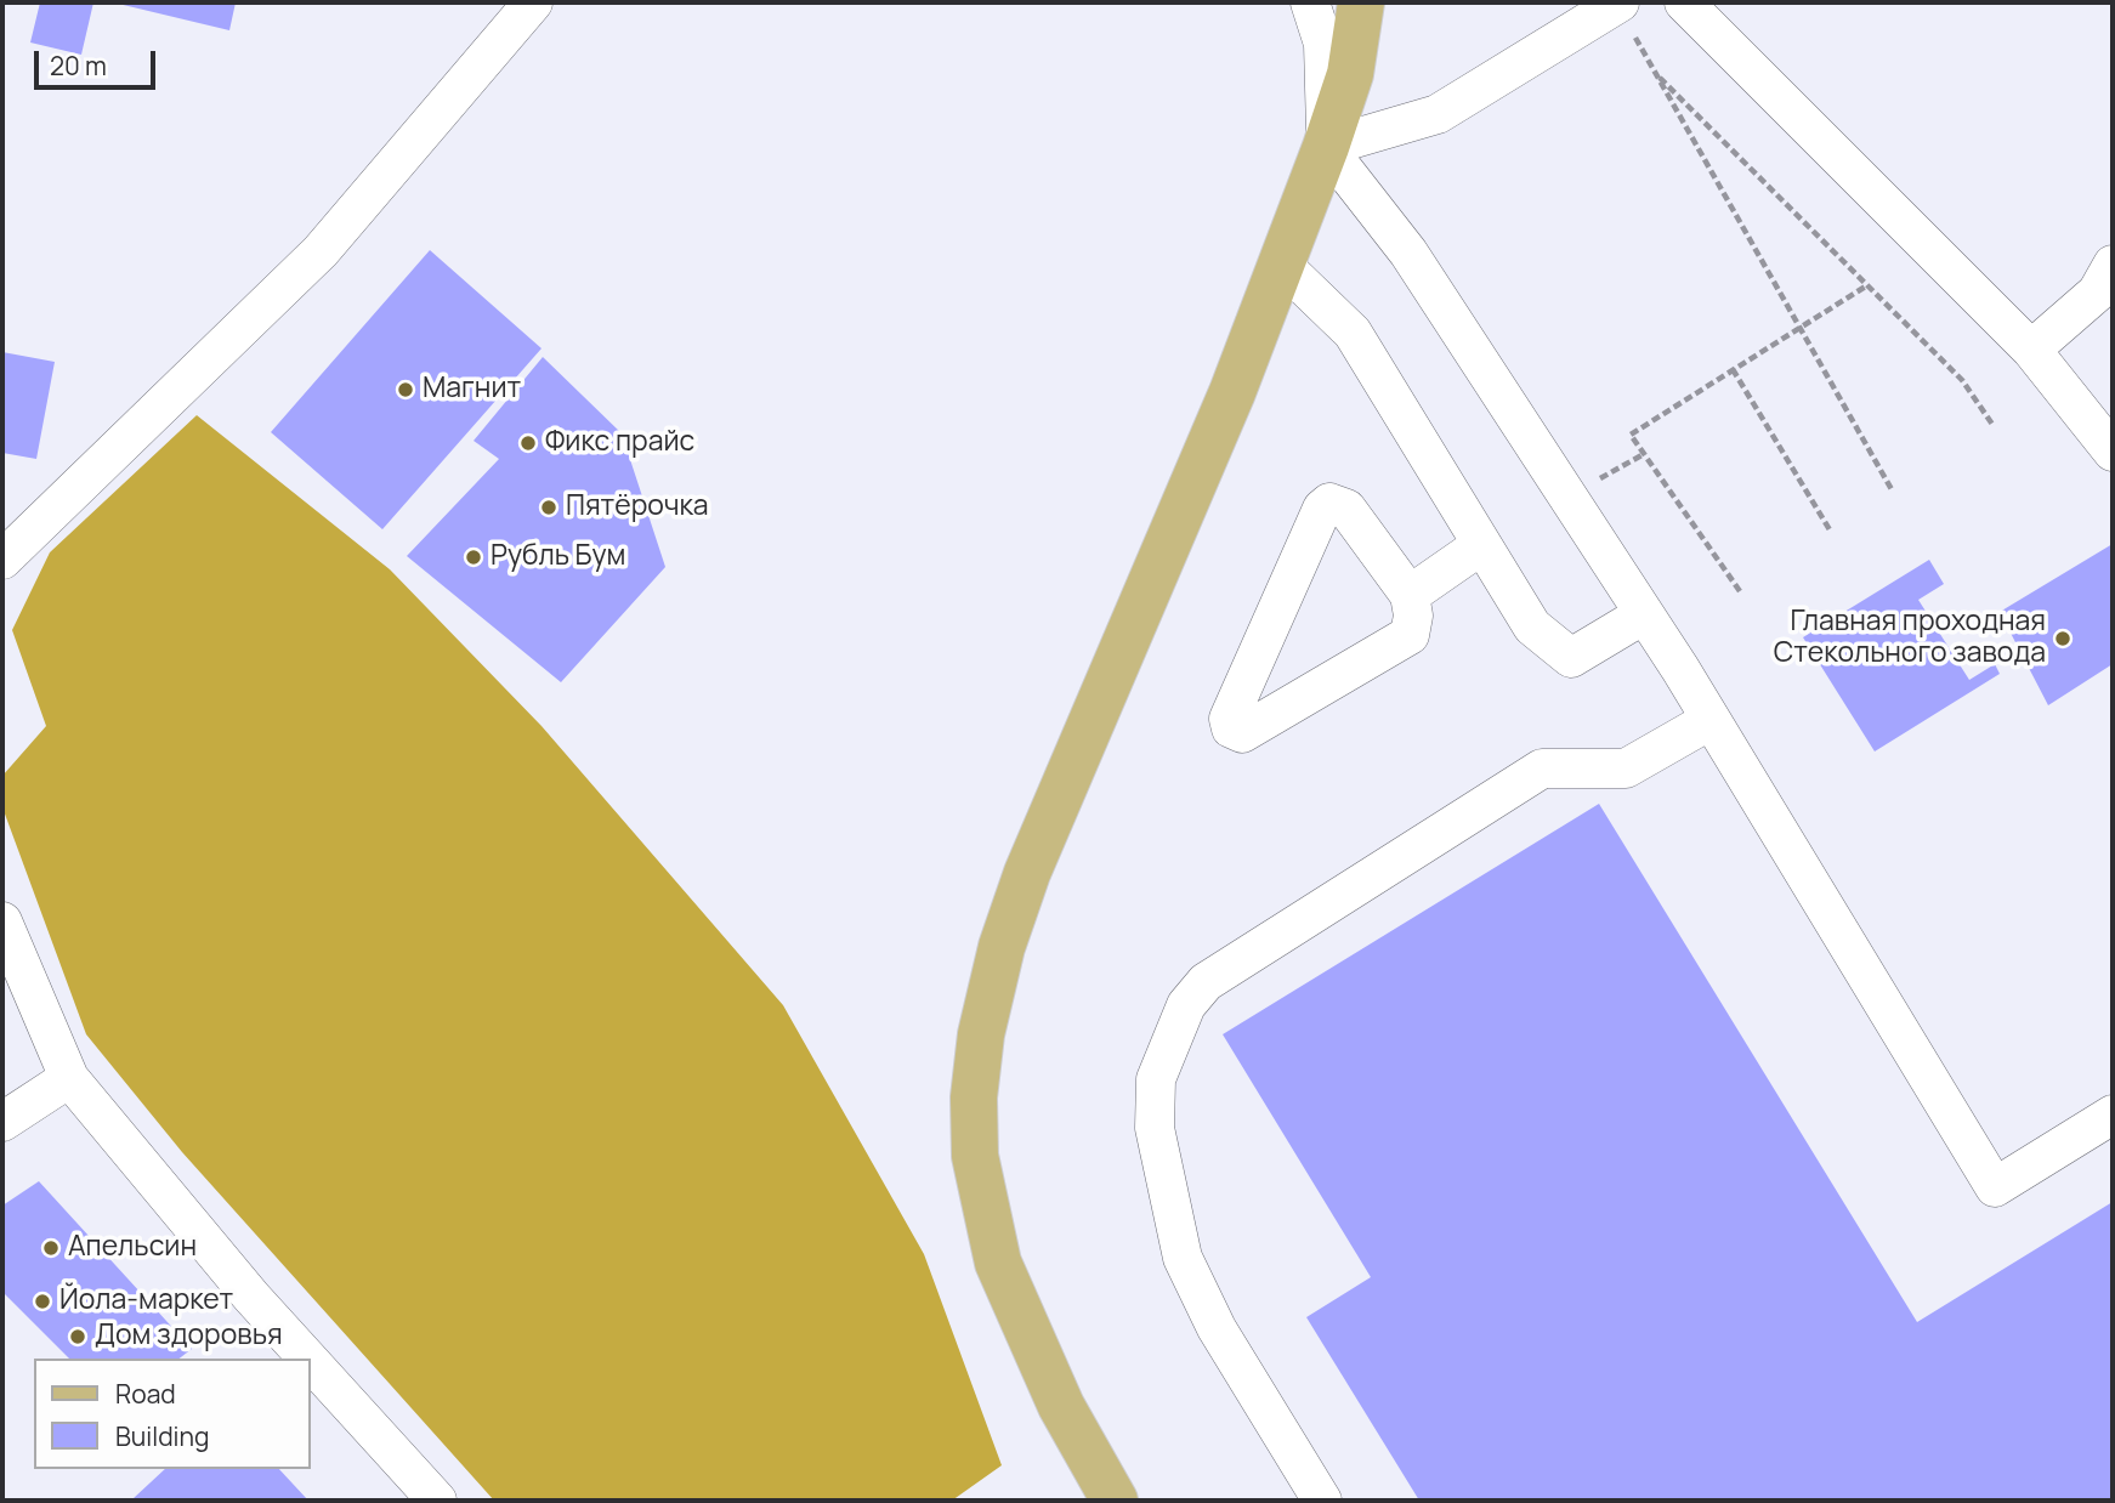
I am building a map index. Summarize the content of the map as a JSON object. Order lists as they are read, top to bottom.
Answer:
{
  "places": [
    "Магнит",
    "Фикс прайс",
    "Пятёрочка",
    "Рубль Бум",
    "Главная проходная Стекольного завода",
    "Апельсин",
    "Йола-маркет",
    "Дом здоровья"
  ],
  "legend": ["Road", "Building"],
  "scale_bar": "20 m"
}
